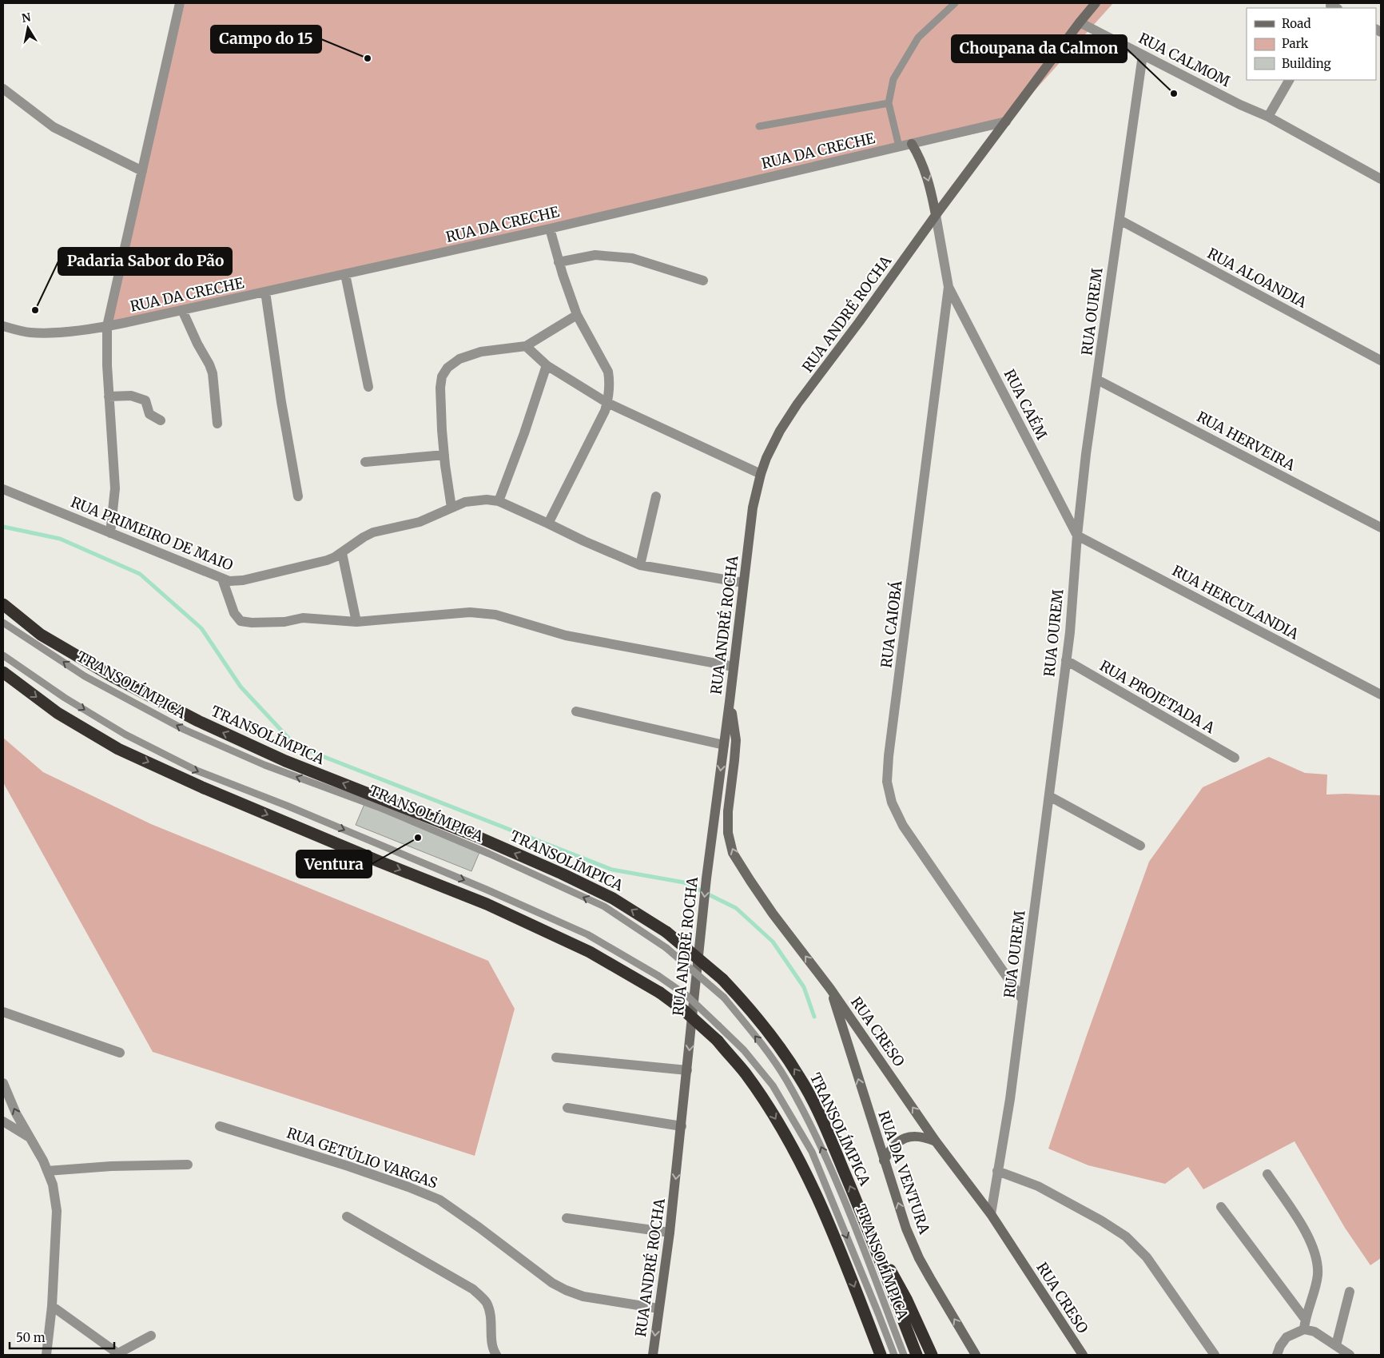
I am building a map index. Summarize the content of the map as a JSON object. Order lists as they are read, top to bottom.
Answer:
{
  "streets": {
    "highway": ["TRANSOLÍMPICA"],
    "main road": ["RUA ANDRÉ ROCHA", "RUA CRESO", "RUA DA VENTURA"],
    "street": [
      "RUA CALMOM",
      "RUA DA CRECHE",
      "RUA ALOANDIA",
      "RUA OUREM",
      "RUA CAÉM",
      "RUA HERVEIRA",
      "RUA PRIMEIRO DE MAIO",
      "RUA HERCULANDIA",
      "RUA CAIOBÁ",
      "RUA PROJETADA A",
      "RUA GETÚLIO VARGAS"
    ]
  },
  "crossings": [
    ["RUA CALMOM", "RUA OUREM"],
    ["RUA CALMOM", "RUA ANDRÉ ROCHA"],
    ["RUA DA CRECHE", "RUA ANDRÉ ROCHA"],
    ["RUA ALOANDIA", "RUA OUREM"],
    ["RUA OUREM", "RUA CAÉM"],
    ["RUA OUREM", "RUA HERVEIRA"],
    ["RUA OUREM", "RUA HERCULANDIA"],
    ["RUA OUREM", "RUA CAIOBÁ"],
    ["RUA OUREM", "RUA PROJETADA A"],
    ["RUA OUREM", "RUA CRESO"],
    ["RUA ANDRÉ ROCHA", "RUA PRIMEIRO DE MAIO"],
    ["RUA ANDRÉ ROCHA", "RUA CAIOBÁ"],
    ["RUA ANDRÉ ROCHA", "RUA CRESO"],
    ["RUA ANDRÉ ROCHA", "RUA GETÚLIO VARGAS"],
    ["RUA CAÉM", "RUA HERCULANDIA"],
    ["RUA CAÉM", "RUA CAIOBÁ"],
    ["RUA CRESO", "RUA DA VENTURA"]
  ],
  "one_way": ["RUA CRESO", "RUA DA VENTURA"],
  "places": [
    "Campo do 15",
    "Choupana da Calmon",
    "Padaria Sabor do Pão",
    "Ventura"
  ],
  "legend": ["Road", "Park", "Building"],
  "scale_bar": "50 m",
  "north": "top"
}
